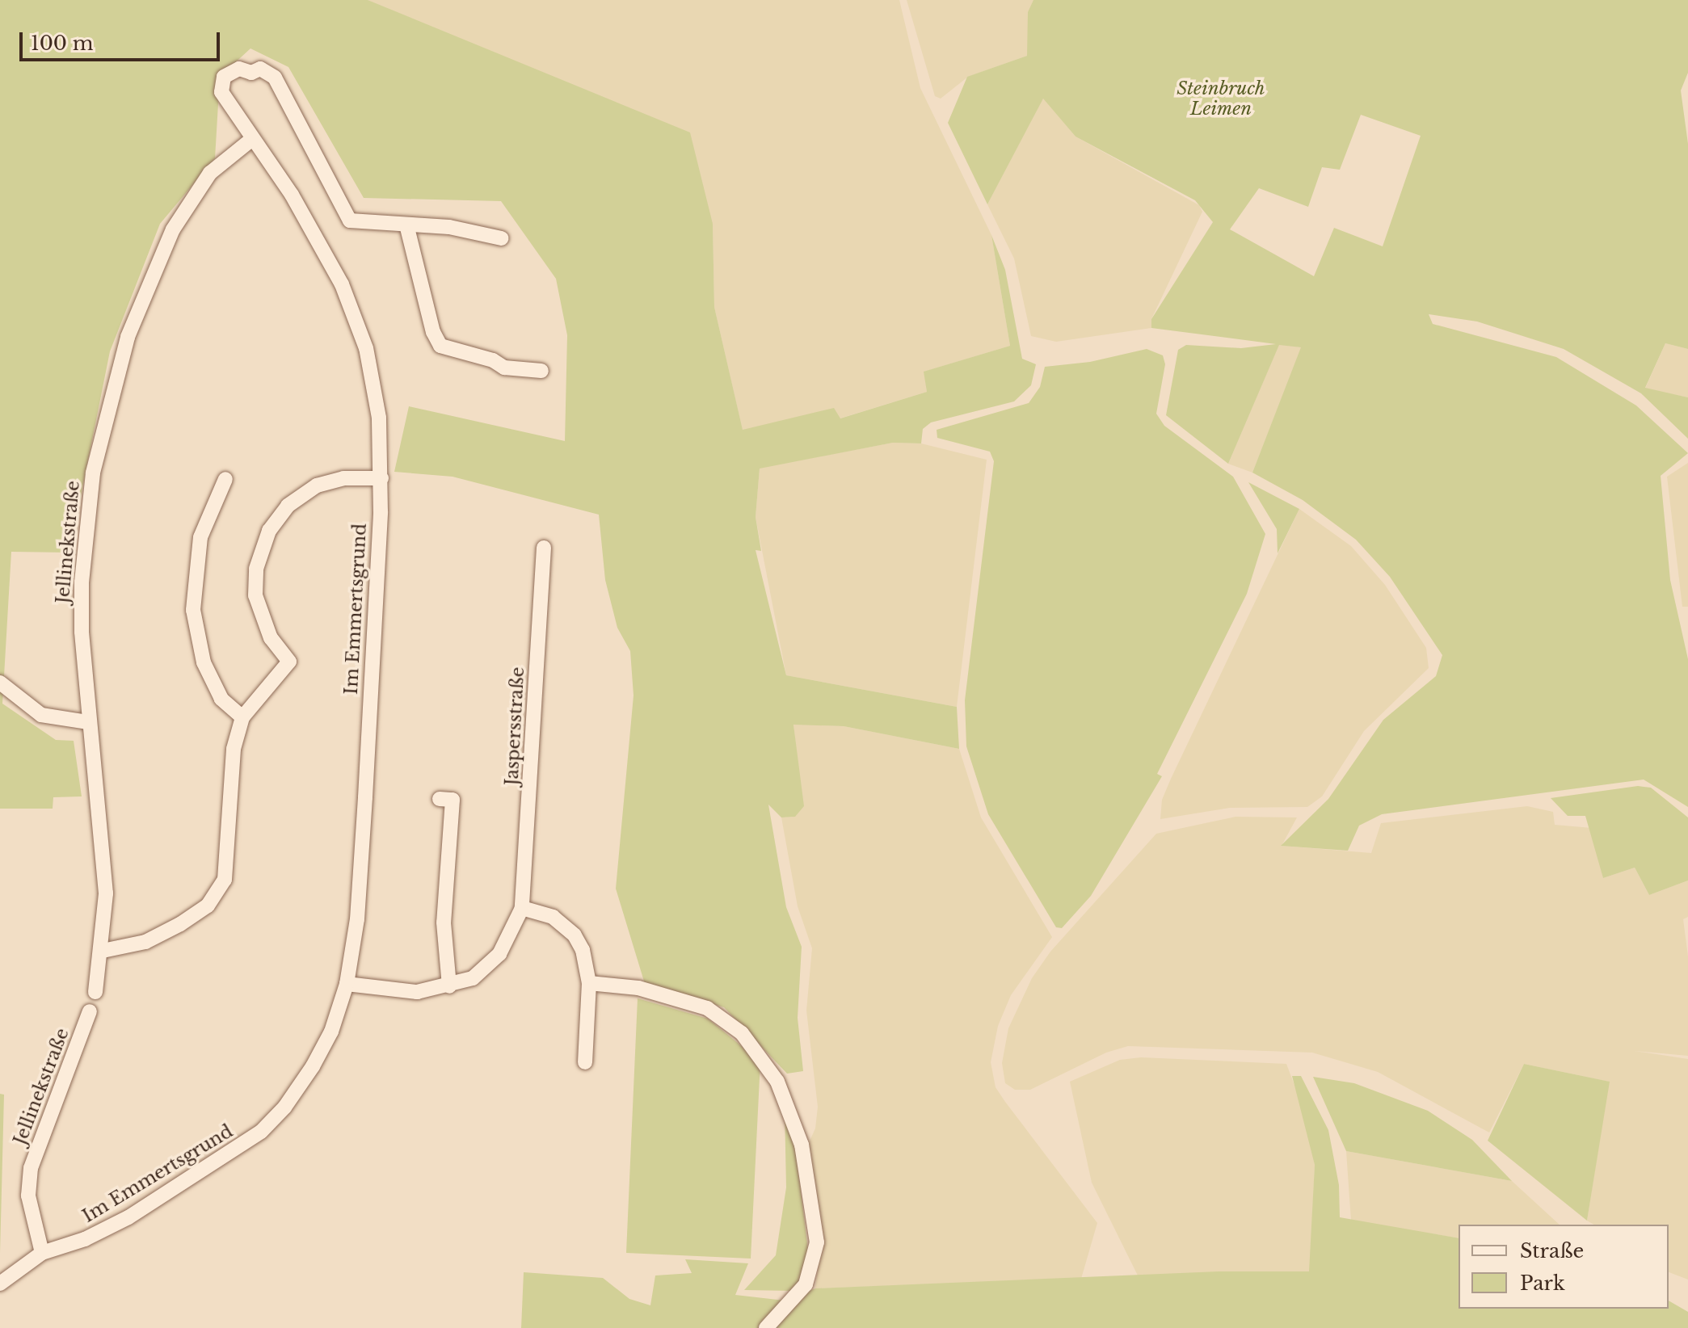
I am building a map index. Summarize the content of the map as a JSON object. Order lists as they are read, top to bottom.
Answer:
{
  "streets": {
    "street": ["Jellinekstraße", "Im Emmertsgrund", "Jaspersstraße"]
  },
  "crossings": [
    ["Jellinekstraße", "Im Emmertsgrund"],
    ["Im Emmertsgrund", "Jaspersstraße"]
  ],
  "parks": ["Steinbruch Leimen"],
  "legend": ["Straße", "Park"],
  "scale_bar": "100 m"
}
